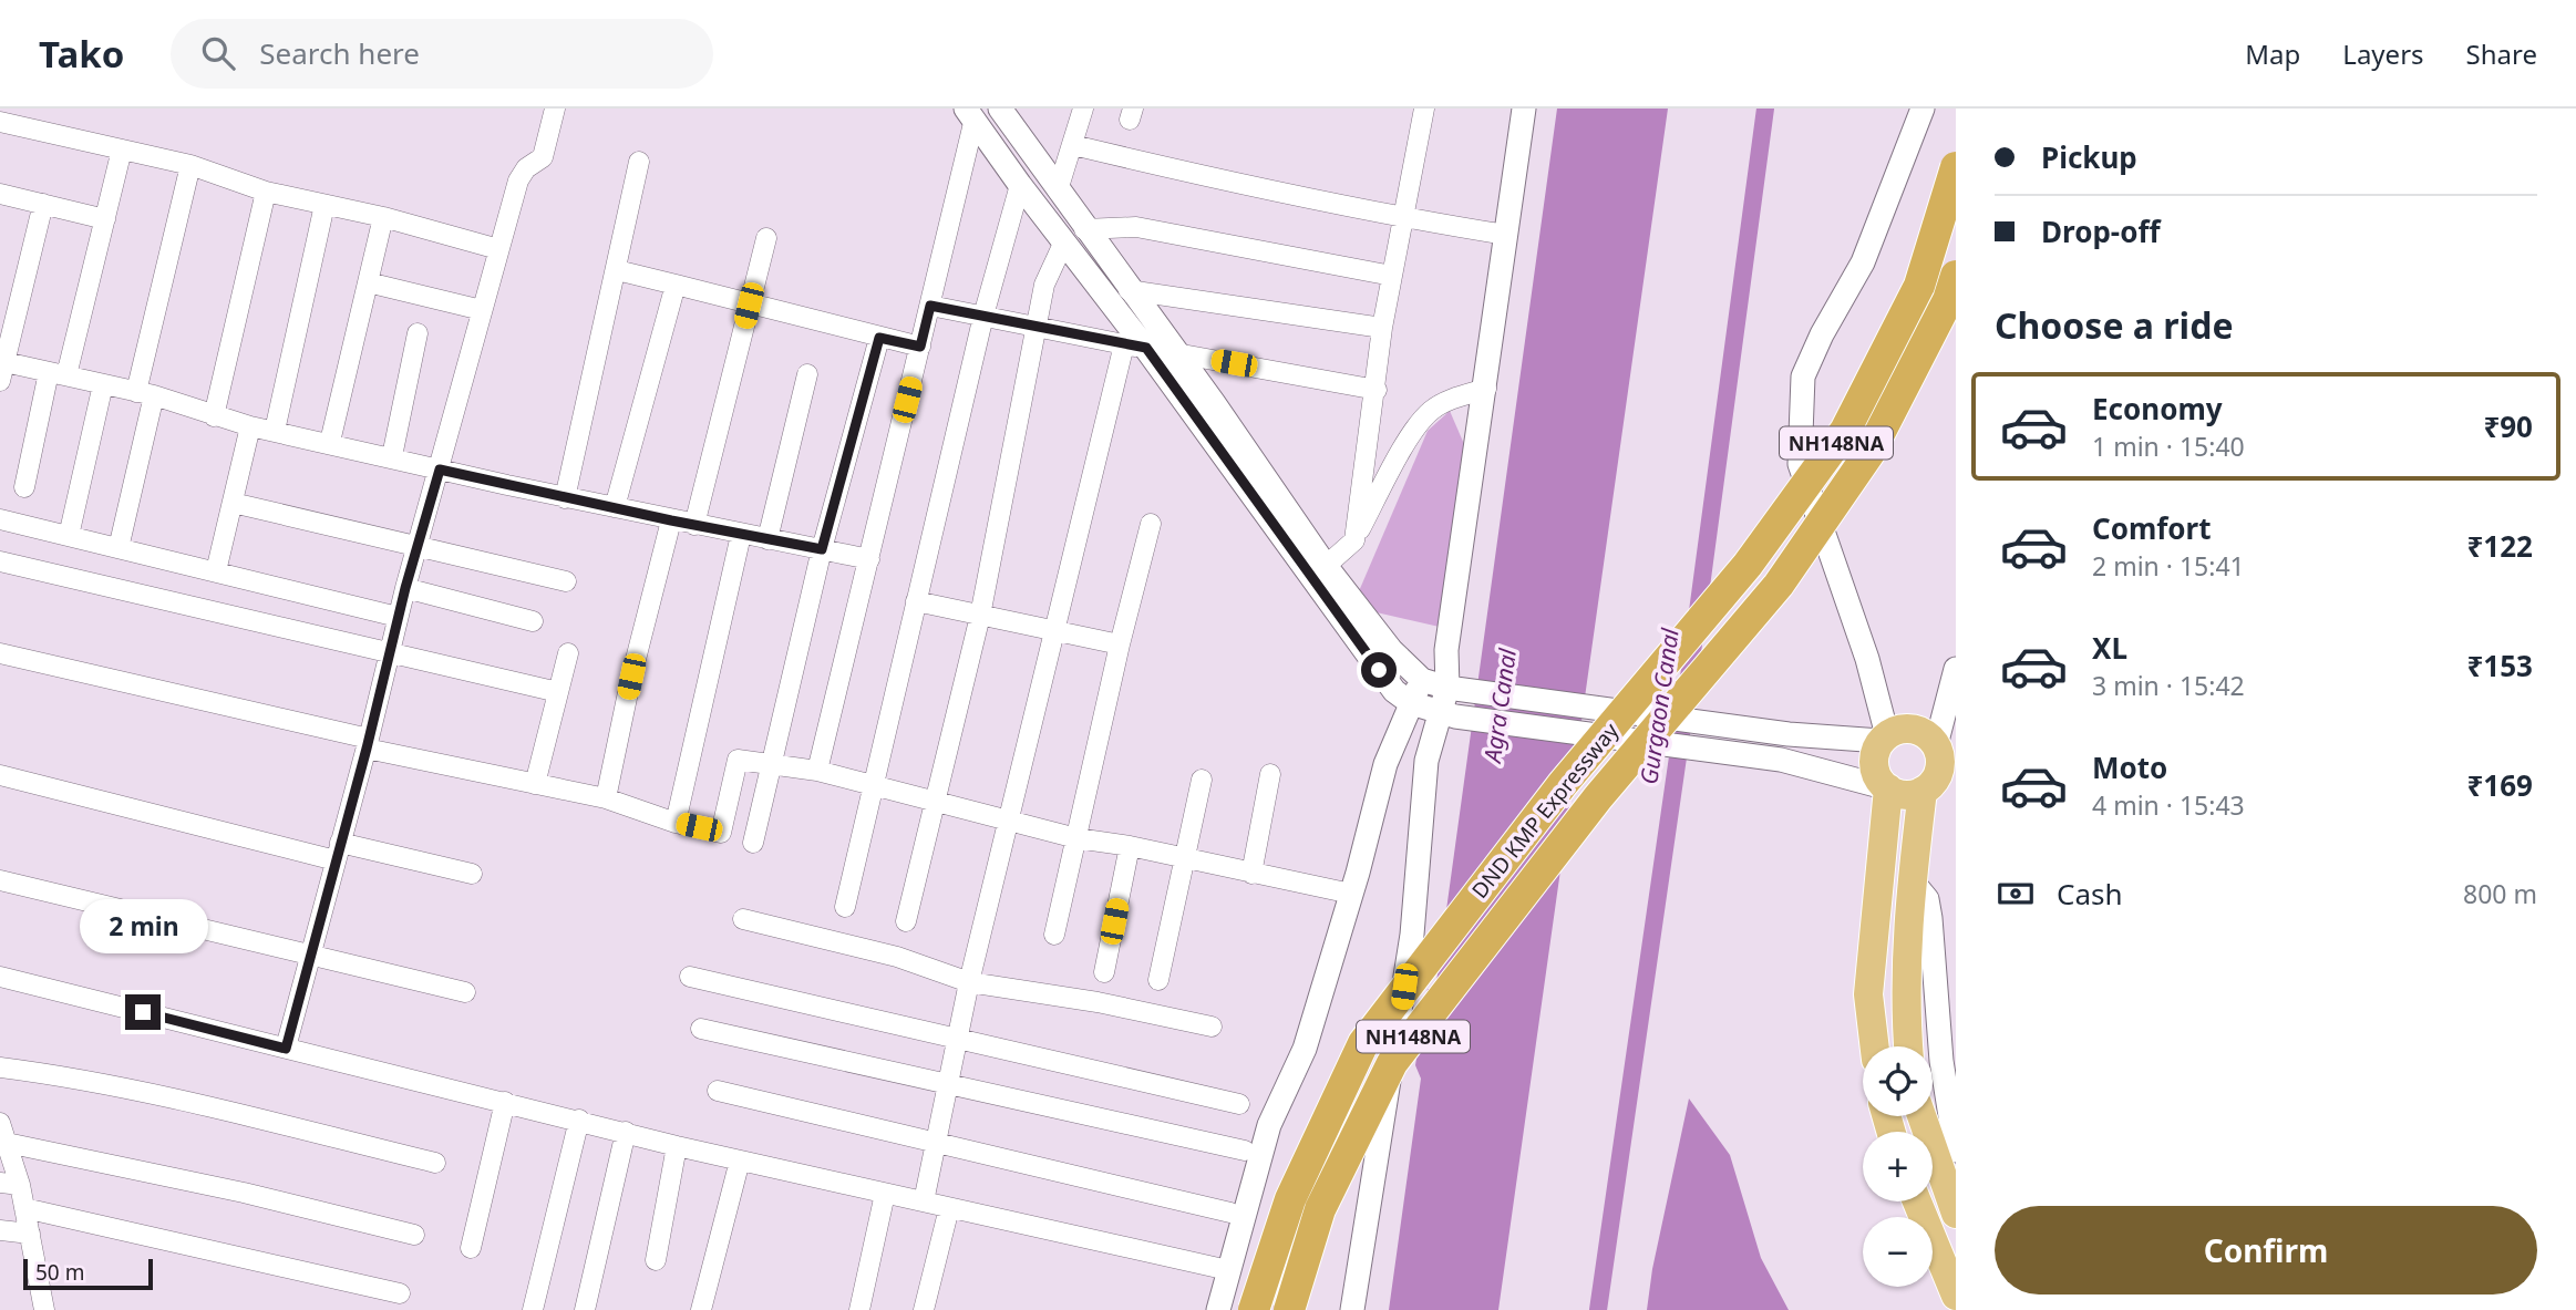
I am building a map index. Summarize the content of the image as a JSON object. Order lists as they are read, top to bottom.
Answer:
{
  "streets": {
    "highway": ["NH148NA", "DND KMP Expressway"]
  },
  "water": ["Agra Canal", "Gurgaon Canal"],
  "scale_bar": "50 m",
  "page": {
    "header": "Tako",
    "search": "Search here",
    "nav": ["Map", "Layers", "Share"],
    "banner": ["Pickup", "Drop-off"],
    "heading": "Choose a ride",
    "list": [
      {
        "name": "Economy",
        "note": "1 min · 15:40",
        "value": "₹90"
      },
      {
        "name": "Comfort",
        "note": "2 min · 15:41",
        "value": "₹122"
      },
      {
        "name": "XL",
        "note": "3 min · 15:42",
        "value": "₹153"
      },
      {
        "name": "Moto",
        "note": "4 min · 15:43",
        "value": "₹169"
      }
    ],
    "pay": ["Cash", "800 m"],
    "bubble": "2 min",
    "map_buttons": ["+", "−"],
    "buttons": "Confirm",
    "scale": "50 m"
  }
}
